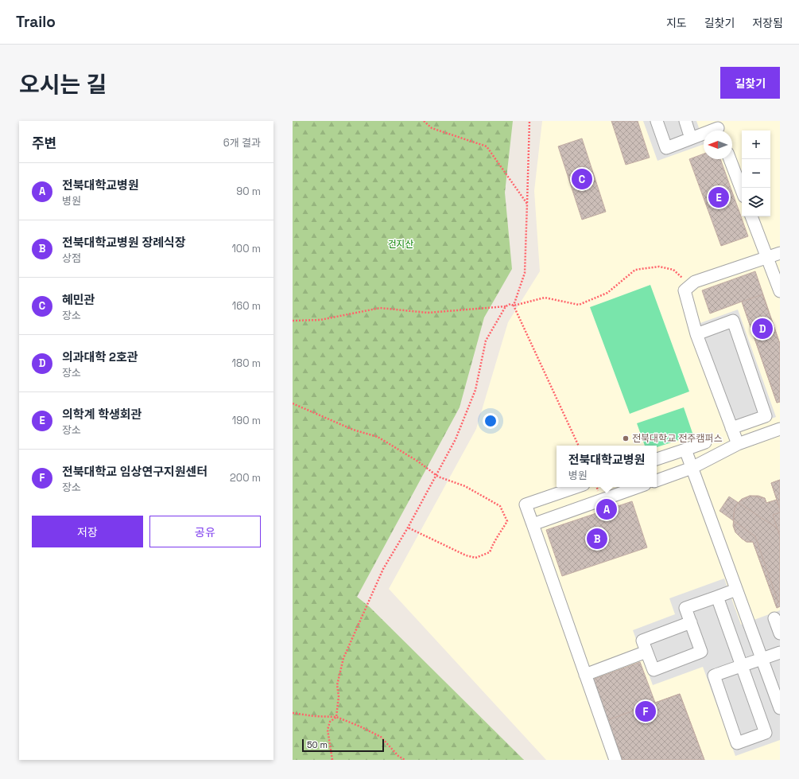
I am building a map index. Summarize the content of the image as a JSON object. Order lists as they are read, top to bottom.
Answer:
{
  "parks": ["건지산"],
  "places": ["전북대학교 전주캠퍼스"],
  "scale_bar": "50 m",
  "north": "left",
  "page": {
    "header": "Trailo",
    "nav": ["지도", "길찾기", "저장됨"],
    "title": "오시는 길",
    "buttons": [
      "길찾기",
      ["저장", "공유"]
    ],
    "heading": ["주변", "6개 결과"],
    "map_buttons": ["+", "−"],
    "list": [
      {
        "mark": "A",
        "name": "전북대학교병원",
        "note": "병원",
        "value": "90 m"
      },
      {
        "mark": "B",
        "name": "전북대학교병원 장례식장",
        "note": "상점",
        "value": "100 m"
      },
      {
        "mark": "C",
        "name": "혜민관",
        "note": "장소",
        "value": "160 m"
      },
      {
        "mark": "D",
        "name": "의과대학 2호관",
        "note": "장소",
        "value": "180 m"
      },
      {
        "mark": "E",
        "name": "의학계 학생회관",
        "note": "장소",
        "value": "190 m"
      },
      {
        "mark": "F",
        "name": "전북대학교 임상연구지원센터",
        "note": "장소",
        "value": "200 m"
      }
    ],
    "pins": [
      "C",
      "E",
      "D",
      "A",
      "B",
      "F"
    ],
    "popup": ["전북대학교병원", "병원"],
    "scale": "50 m"
  }
}
